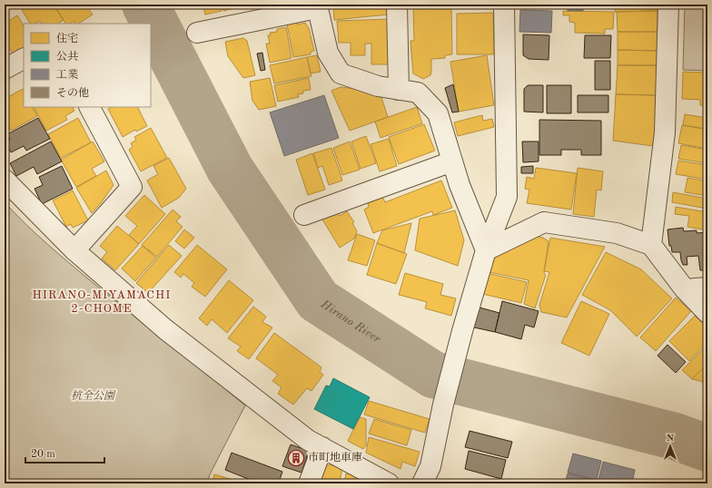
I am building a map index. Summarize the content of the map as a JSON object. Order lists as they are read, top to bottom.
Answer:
{
  "districts": ["HIRANO-MIYAMACHI 2-CHOME"],
  "water": ["Hirano River"],
  "parks": ["杭全公園"],
  "places": {
    "building": ["市町地車庫"]
  },
  "legend": [
    "住宅",
    "公共",
    "工業",
    "その他"
  ],
  "scale_bar": "20 m",
  "north": "top"
}
